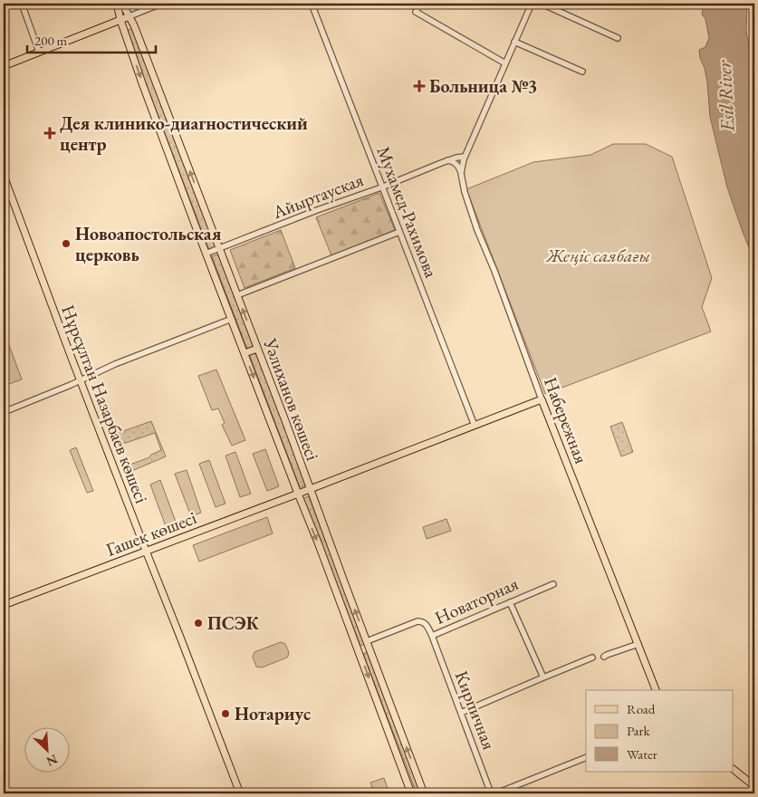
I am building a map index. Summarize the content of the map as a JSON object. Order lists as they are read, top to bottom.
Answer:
{
  "streets": {
    "main road": [
      "Уәлиханов көшесі",
      "Нұрсұлтан Назарбаев көшесі",
      "Набережная",
      "Гашек көшесі"
    ],
    "street": [
      "Айыртауская",
      "Мухамед-Рахимова",
      "Новаторная",
      "Кирпичная"
    ]
  },
  "crossings": [
    ["Айыртауская", "Мухамед-Рахимова"],
    ["Айыртауская", "Уәлиханов көшесі"],
    ["Айыртауская", "Набережная"],
    ["Мухамед-Рахимова", "Гашек көшесі"],
    ["Уәлиханов көшесі", "Гашек көшесі"],
    ["Уәлиханов көшесі", "Новаторная"],
    ["Нұрсұлтан Назарбаев көшесі", "Гашек көшесі"],
    ["Набережная", "Гашек көшесі"],
    ["Новаторная", "Кирпичная"]
  ],
  "water": ["Esil River"],
  "parks": ["Жеңіс саябағы"],
  "places": {
    "health": ["Больница №3", "Дея клинико-диагностический центр"],
    "other": ["Новоапостольская церковь", "ПСЭК", "Нотариус"]
  },
  "legend": ["Road", "Park", "Water"],
  "scale_bar": "200 m",
  "north": "bottom right"
}
